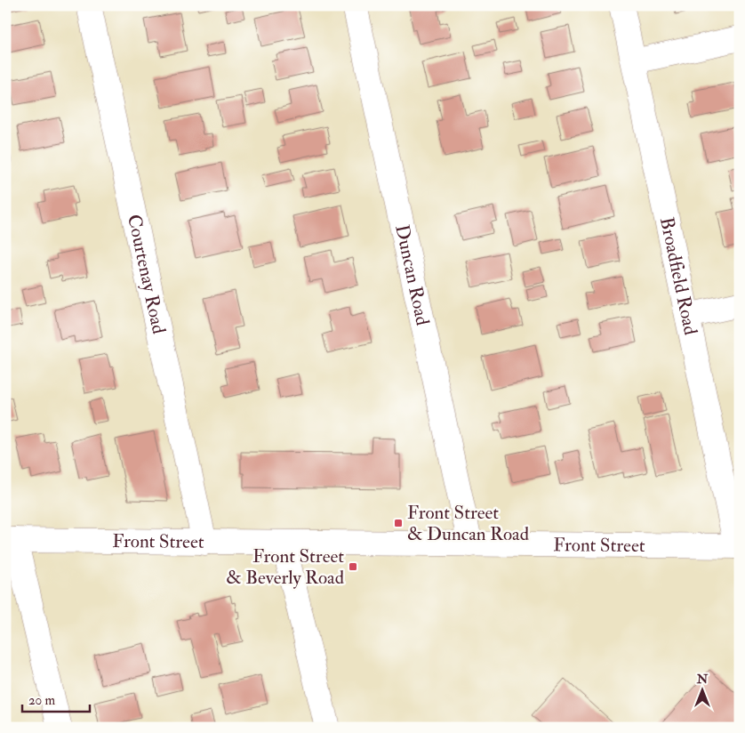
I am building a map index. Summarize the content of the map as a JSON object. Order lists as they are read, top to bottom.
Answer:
{
  "streets": {
    "street": [
      "Courtenay Road",
      "Duncan Road",
      "Broadfield Road",
      "Front Street"
    ]
  },
  "crossings": [
    ["Courtenay Road", "Front Street"],
    ["Duncan Road", "Front Street"],
    ["Broadfield Road", "Front Street"]
  ],
  "places": {
    "transit": ["Front Street & Duncan Road", "Front Street & Beverly Road"]
  },
  "scale_bar": "20 m",
  "north": "top"
}
